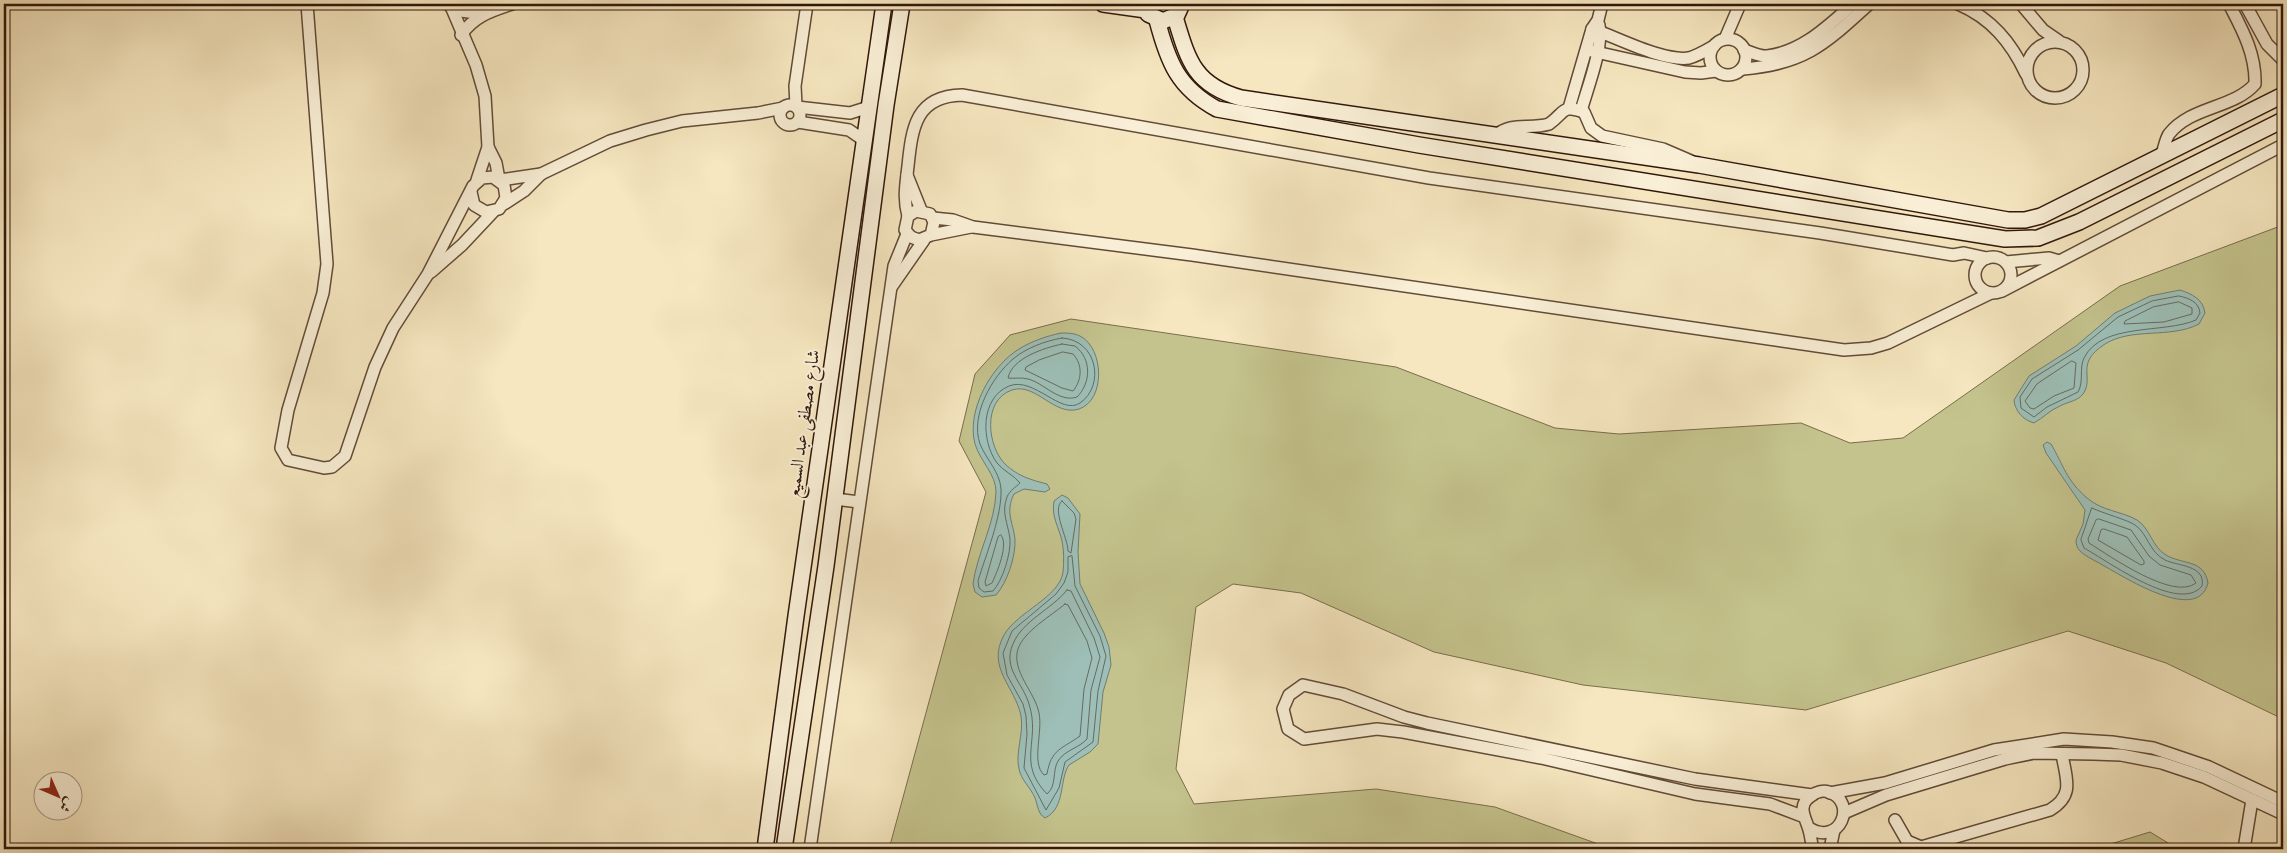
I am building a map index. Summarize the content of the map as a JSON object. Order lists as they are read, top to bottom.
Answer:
{
  "streets": {
    "street": ["شارع مصطفى عبد السميع"]
  },
  "north": "bottom right"
}
